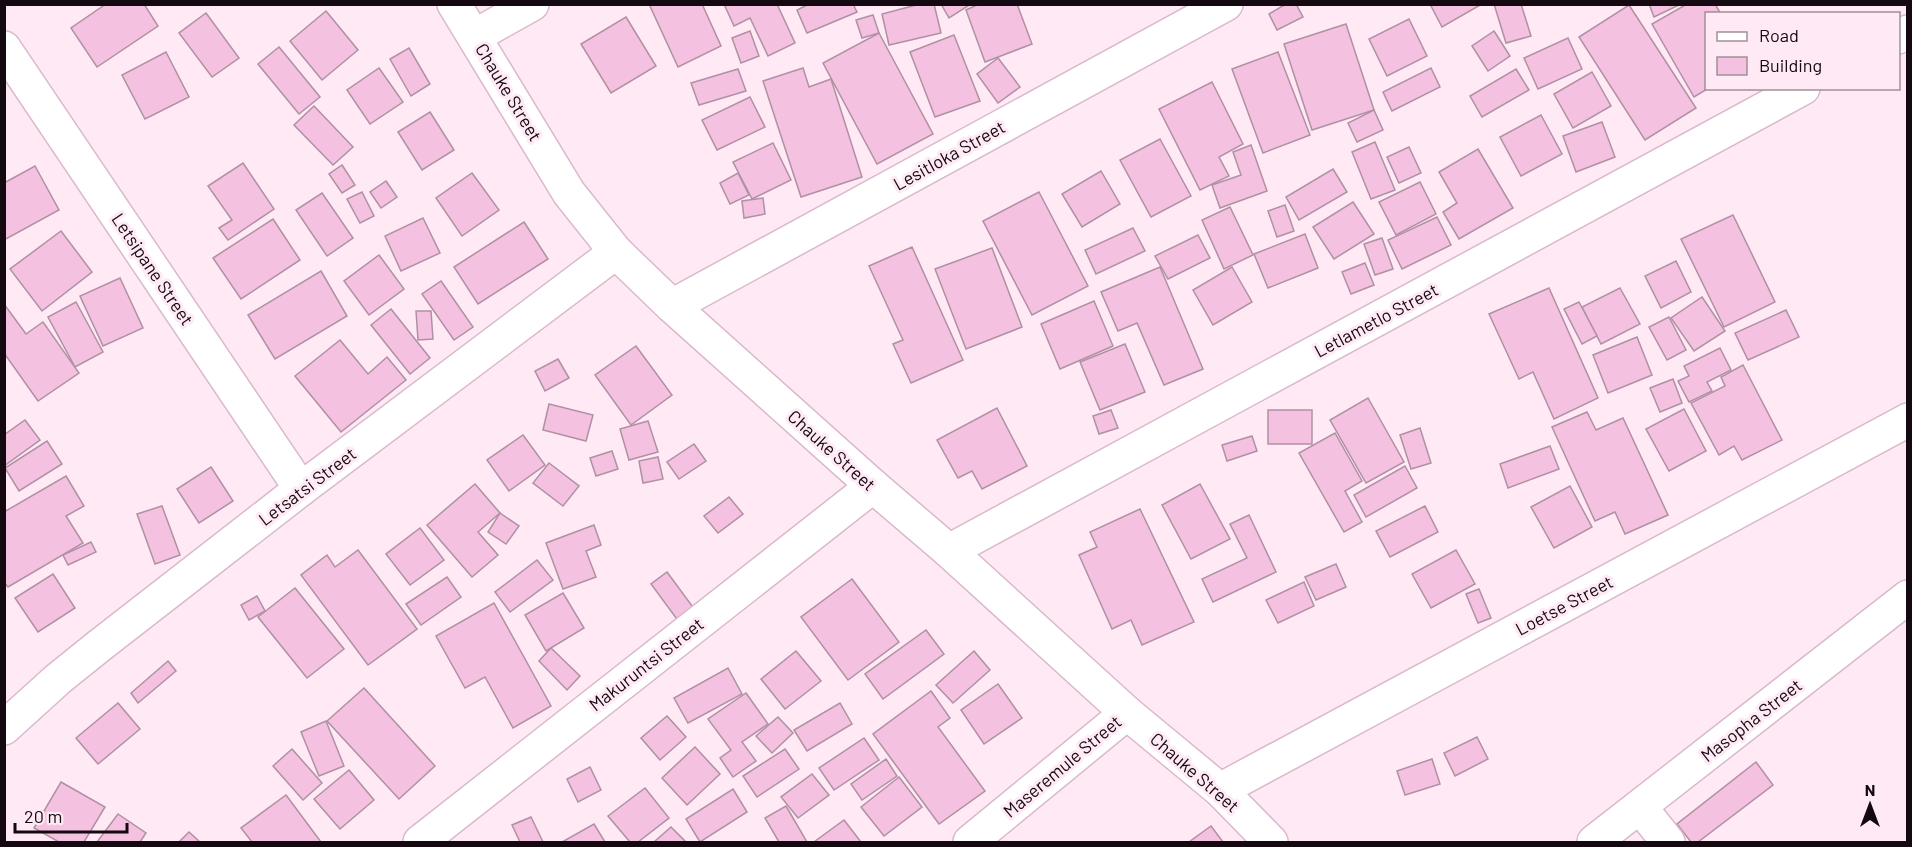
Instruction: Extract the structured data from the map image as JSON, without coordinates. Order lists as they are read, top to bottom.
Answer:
{
  "streets": {
    "street": [
      "Chauke Street",
      "Lesitloka Street",
      "Letsipane Street",
      "Letlametlo Street",
      "Letsatsi Street",
      "Loetse Street",
      "Makuruntsi Street",
      "Masopha Street",
      "Maseremule Street"
    ]
  },
  "crossings": [
    ["Chauke Street", "Lesitloka Street"],
    ["Chauke Street", "Letlametlo Street"],
    ["Chauke Street", "Letsatsi Street"],
    ["Chauke Street", "Loetse Street"],
    ["Chauke Street", "Makuruntsi Street"],
    ["Chauke Street", "Maseremule Street"],
    ["Letsipane Street", "Letsatsi Street"]
  ],
  "legend": ["Road", "Building"],
  "scale_bar": "20 m",
  "north": "top"
}
